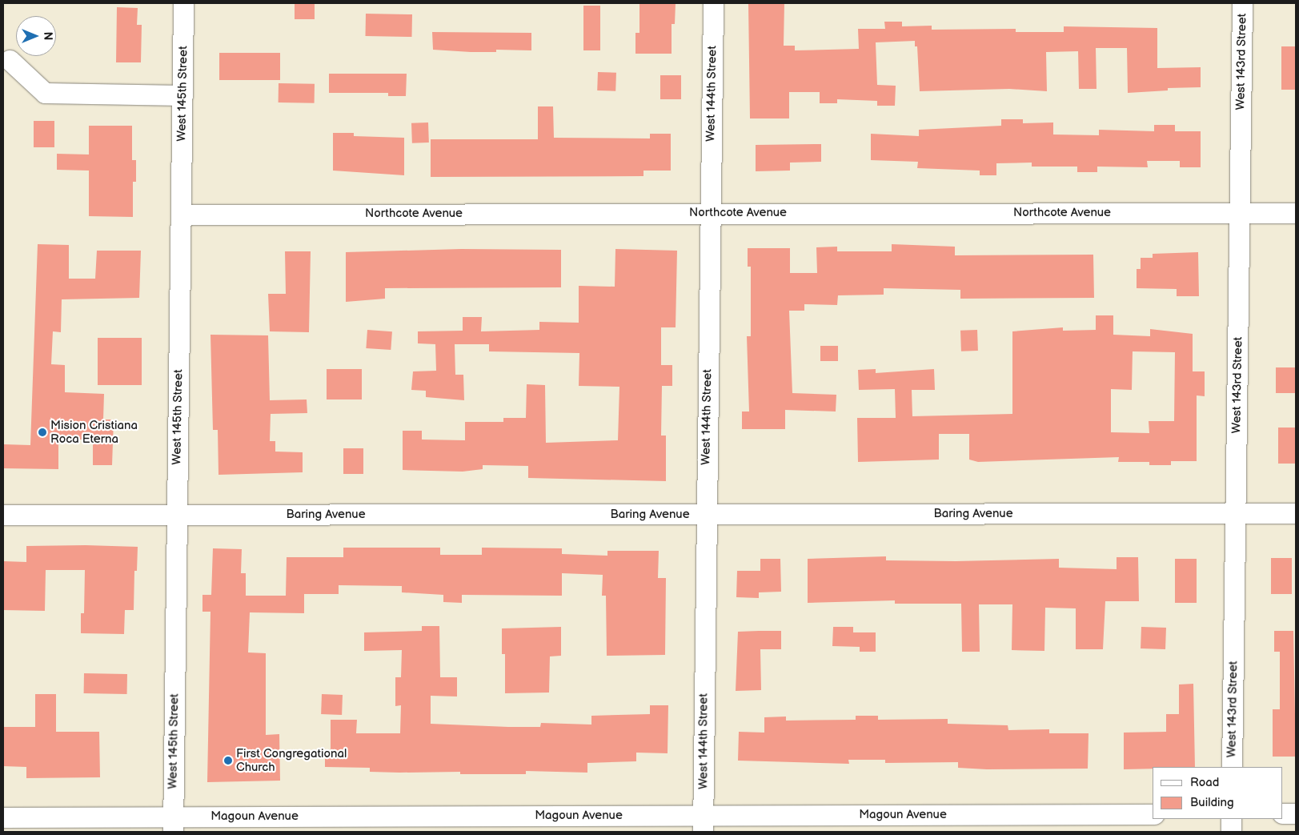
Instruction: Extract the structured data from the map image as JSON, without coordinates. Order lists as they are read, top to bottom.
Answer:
{
  "streets": {
    "street": [
      "West 143rd Street",
      "West 145th Street",
      "West 144th Street",
      "Northcote Avenue",
      "Baring Avenue",
      "Magoun Avenue"
    ]
  },
  "crossings": [
    ["West 143rd Street", "Northcote Avenue"],
    ["West 143rd Street", "Baring Avenue"],
    ["West 145th Street", "Northcote Avenue"],
    ["West 145th Street", "Baring Avenue"],
    ["West 145th Street", "Magoun Avenue"],
    ["West 144th Street", "Northcote Avenue"],
    ["West 144th Street", "Baring Avenue"],
    ["West 144th Street", "Magoun Avenue"]
  ],
  "places": ["Mision Cristiana Roca Eterna", "First Congregational Church"],
  "legend": ["Road", "Building"],
  "north": "right"
}
